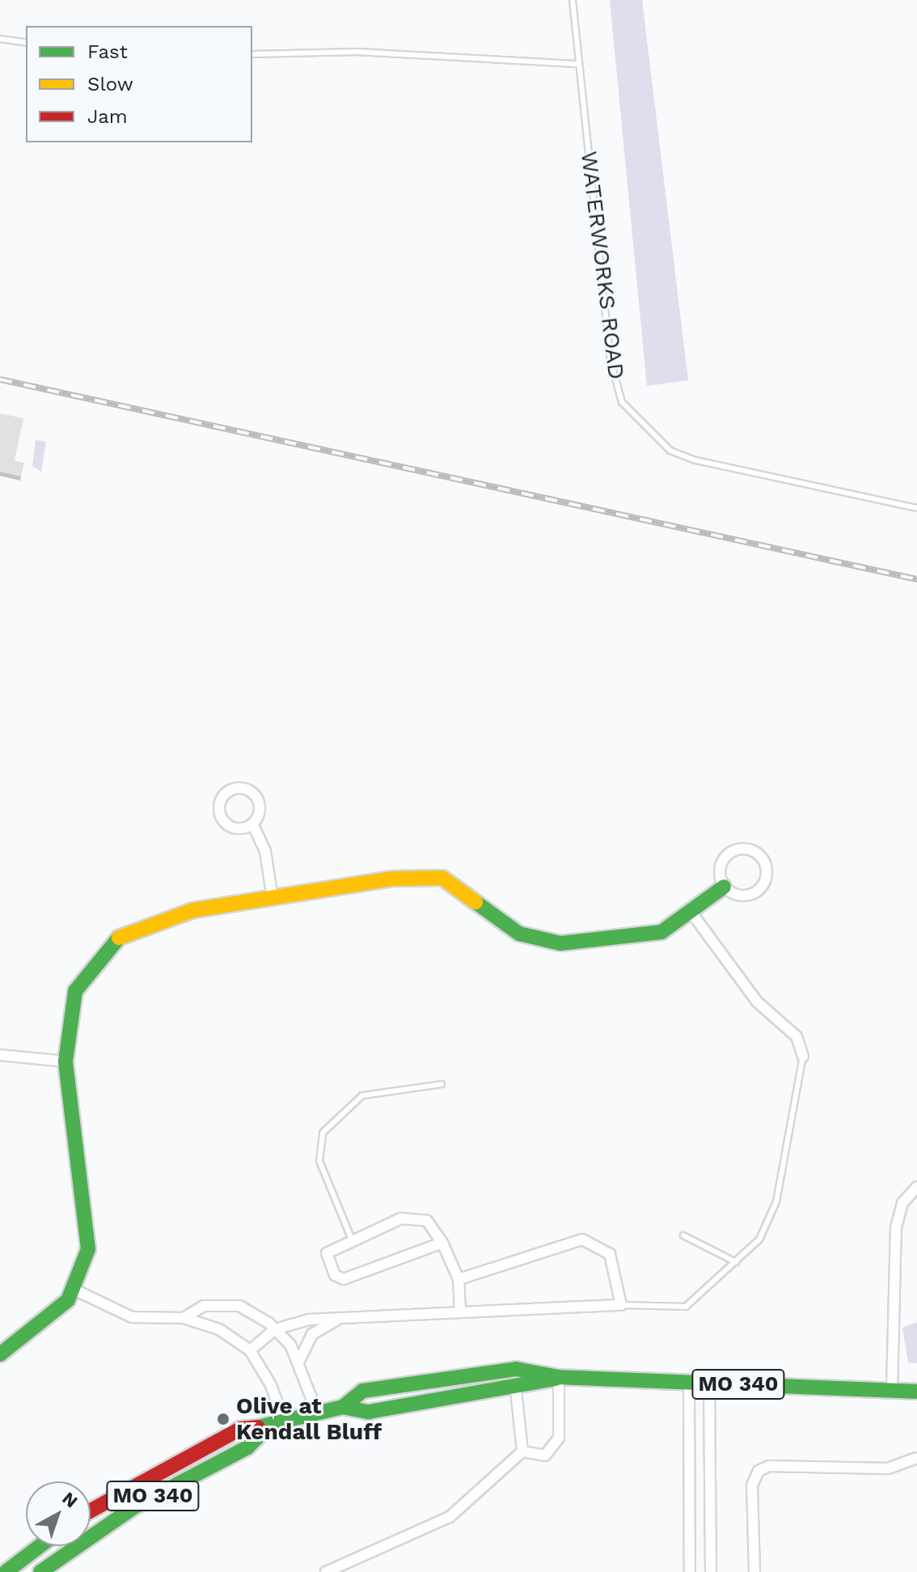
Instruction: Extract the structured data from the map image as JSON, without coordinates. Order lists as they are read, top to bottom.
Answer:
{
  "streets": {
    "main road": ["MO 340"],
    "lane": ["WATERWORKS ROAD"]
  },
  "places": ["Olive at Kendall Bluff"],
  "legend": ["Fast", "Slow", "Jam"],
  "north": "top right"
}
